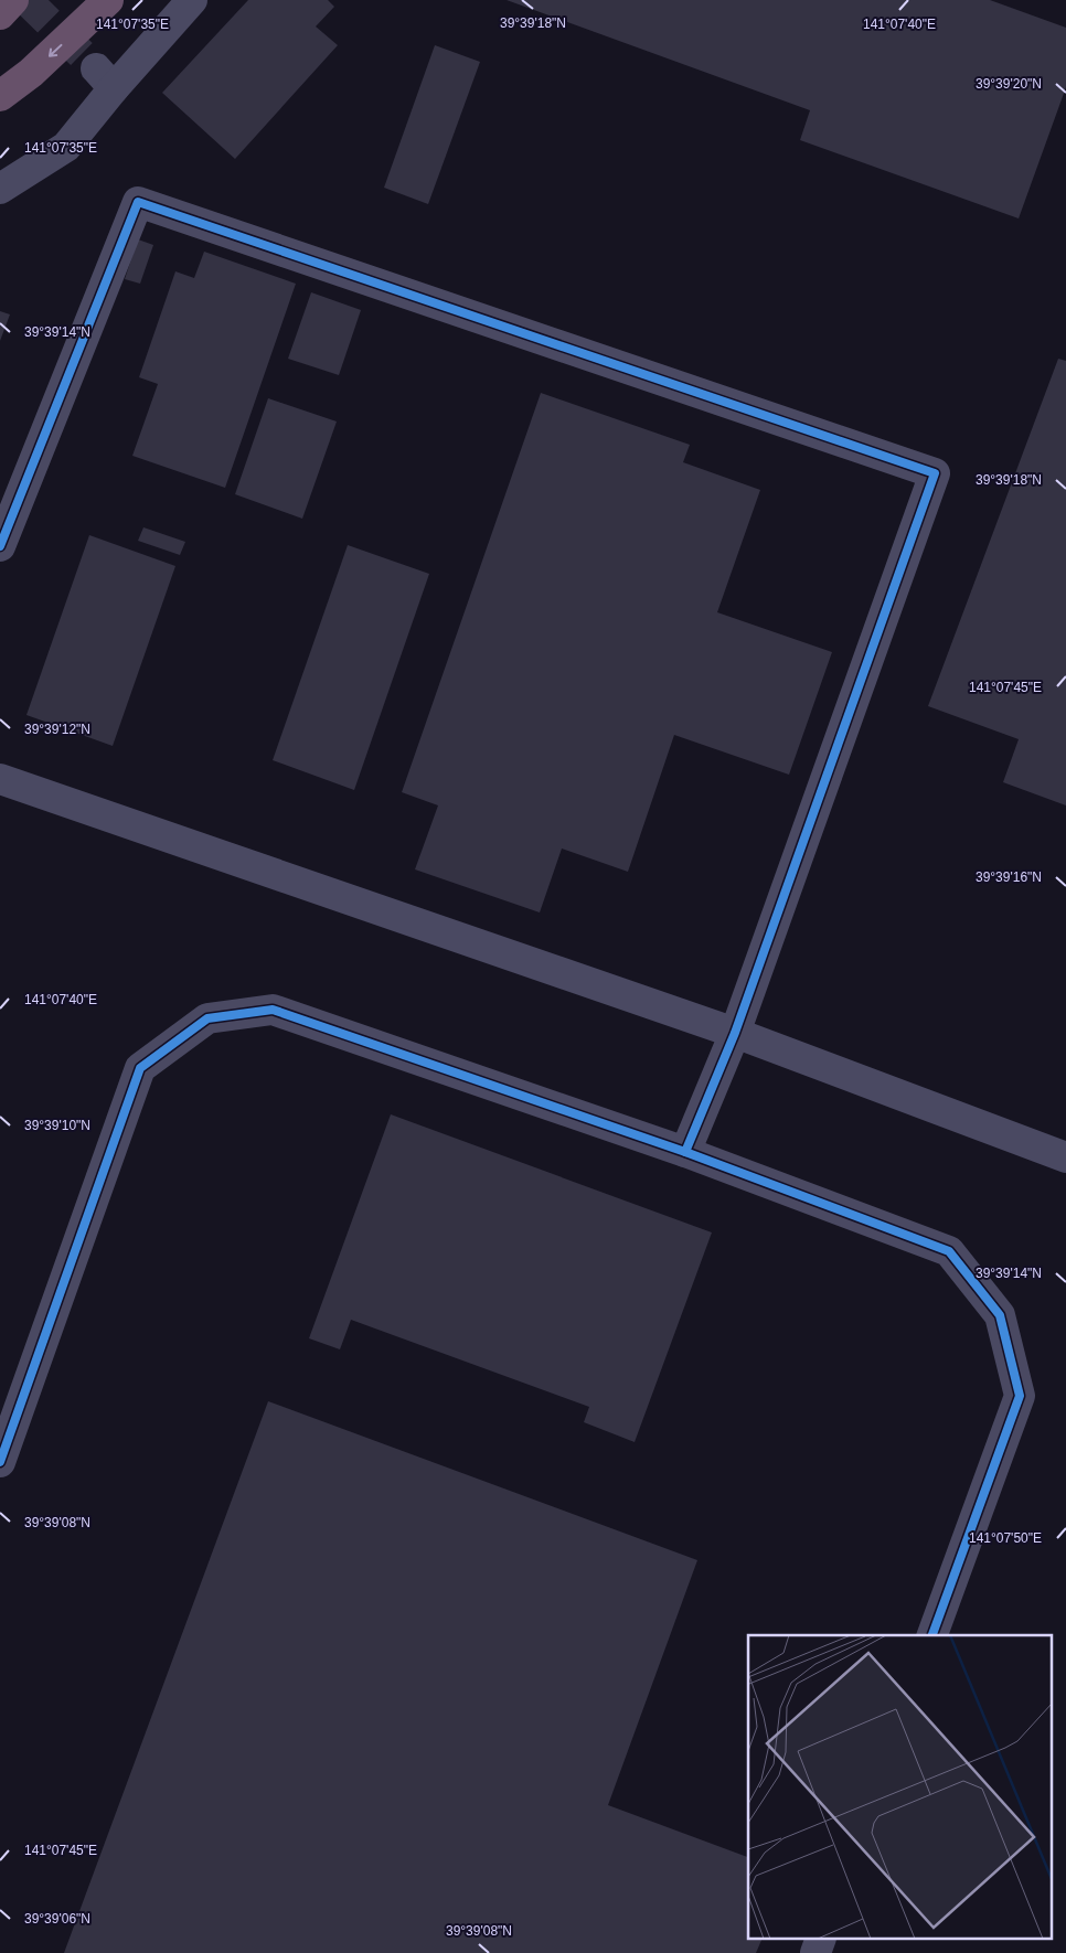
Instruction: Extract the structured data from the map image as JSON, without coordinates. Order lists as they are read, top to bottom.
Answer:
{
  "coordinates": [
    "39°39'18\"N",
    "141°07'35\"E",
    "141°07'40\"E",
    "39°39'20\"N",
    "39°39'14\"N",
    "141°07'45\"E",
    "39°39'12\"N",
    "39°39'16\"N",
    "39°39'10\"N",
    "39°39'08\"N",
    "141°07'50\"E",
    "39°39'06\"N"
  ]
}
